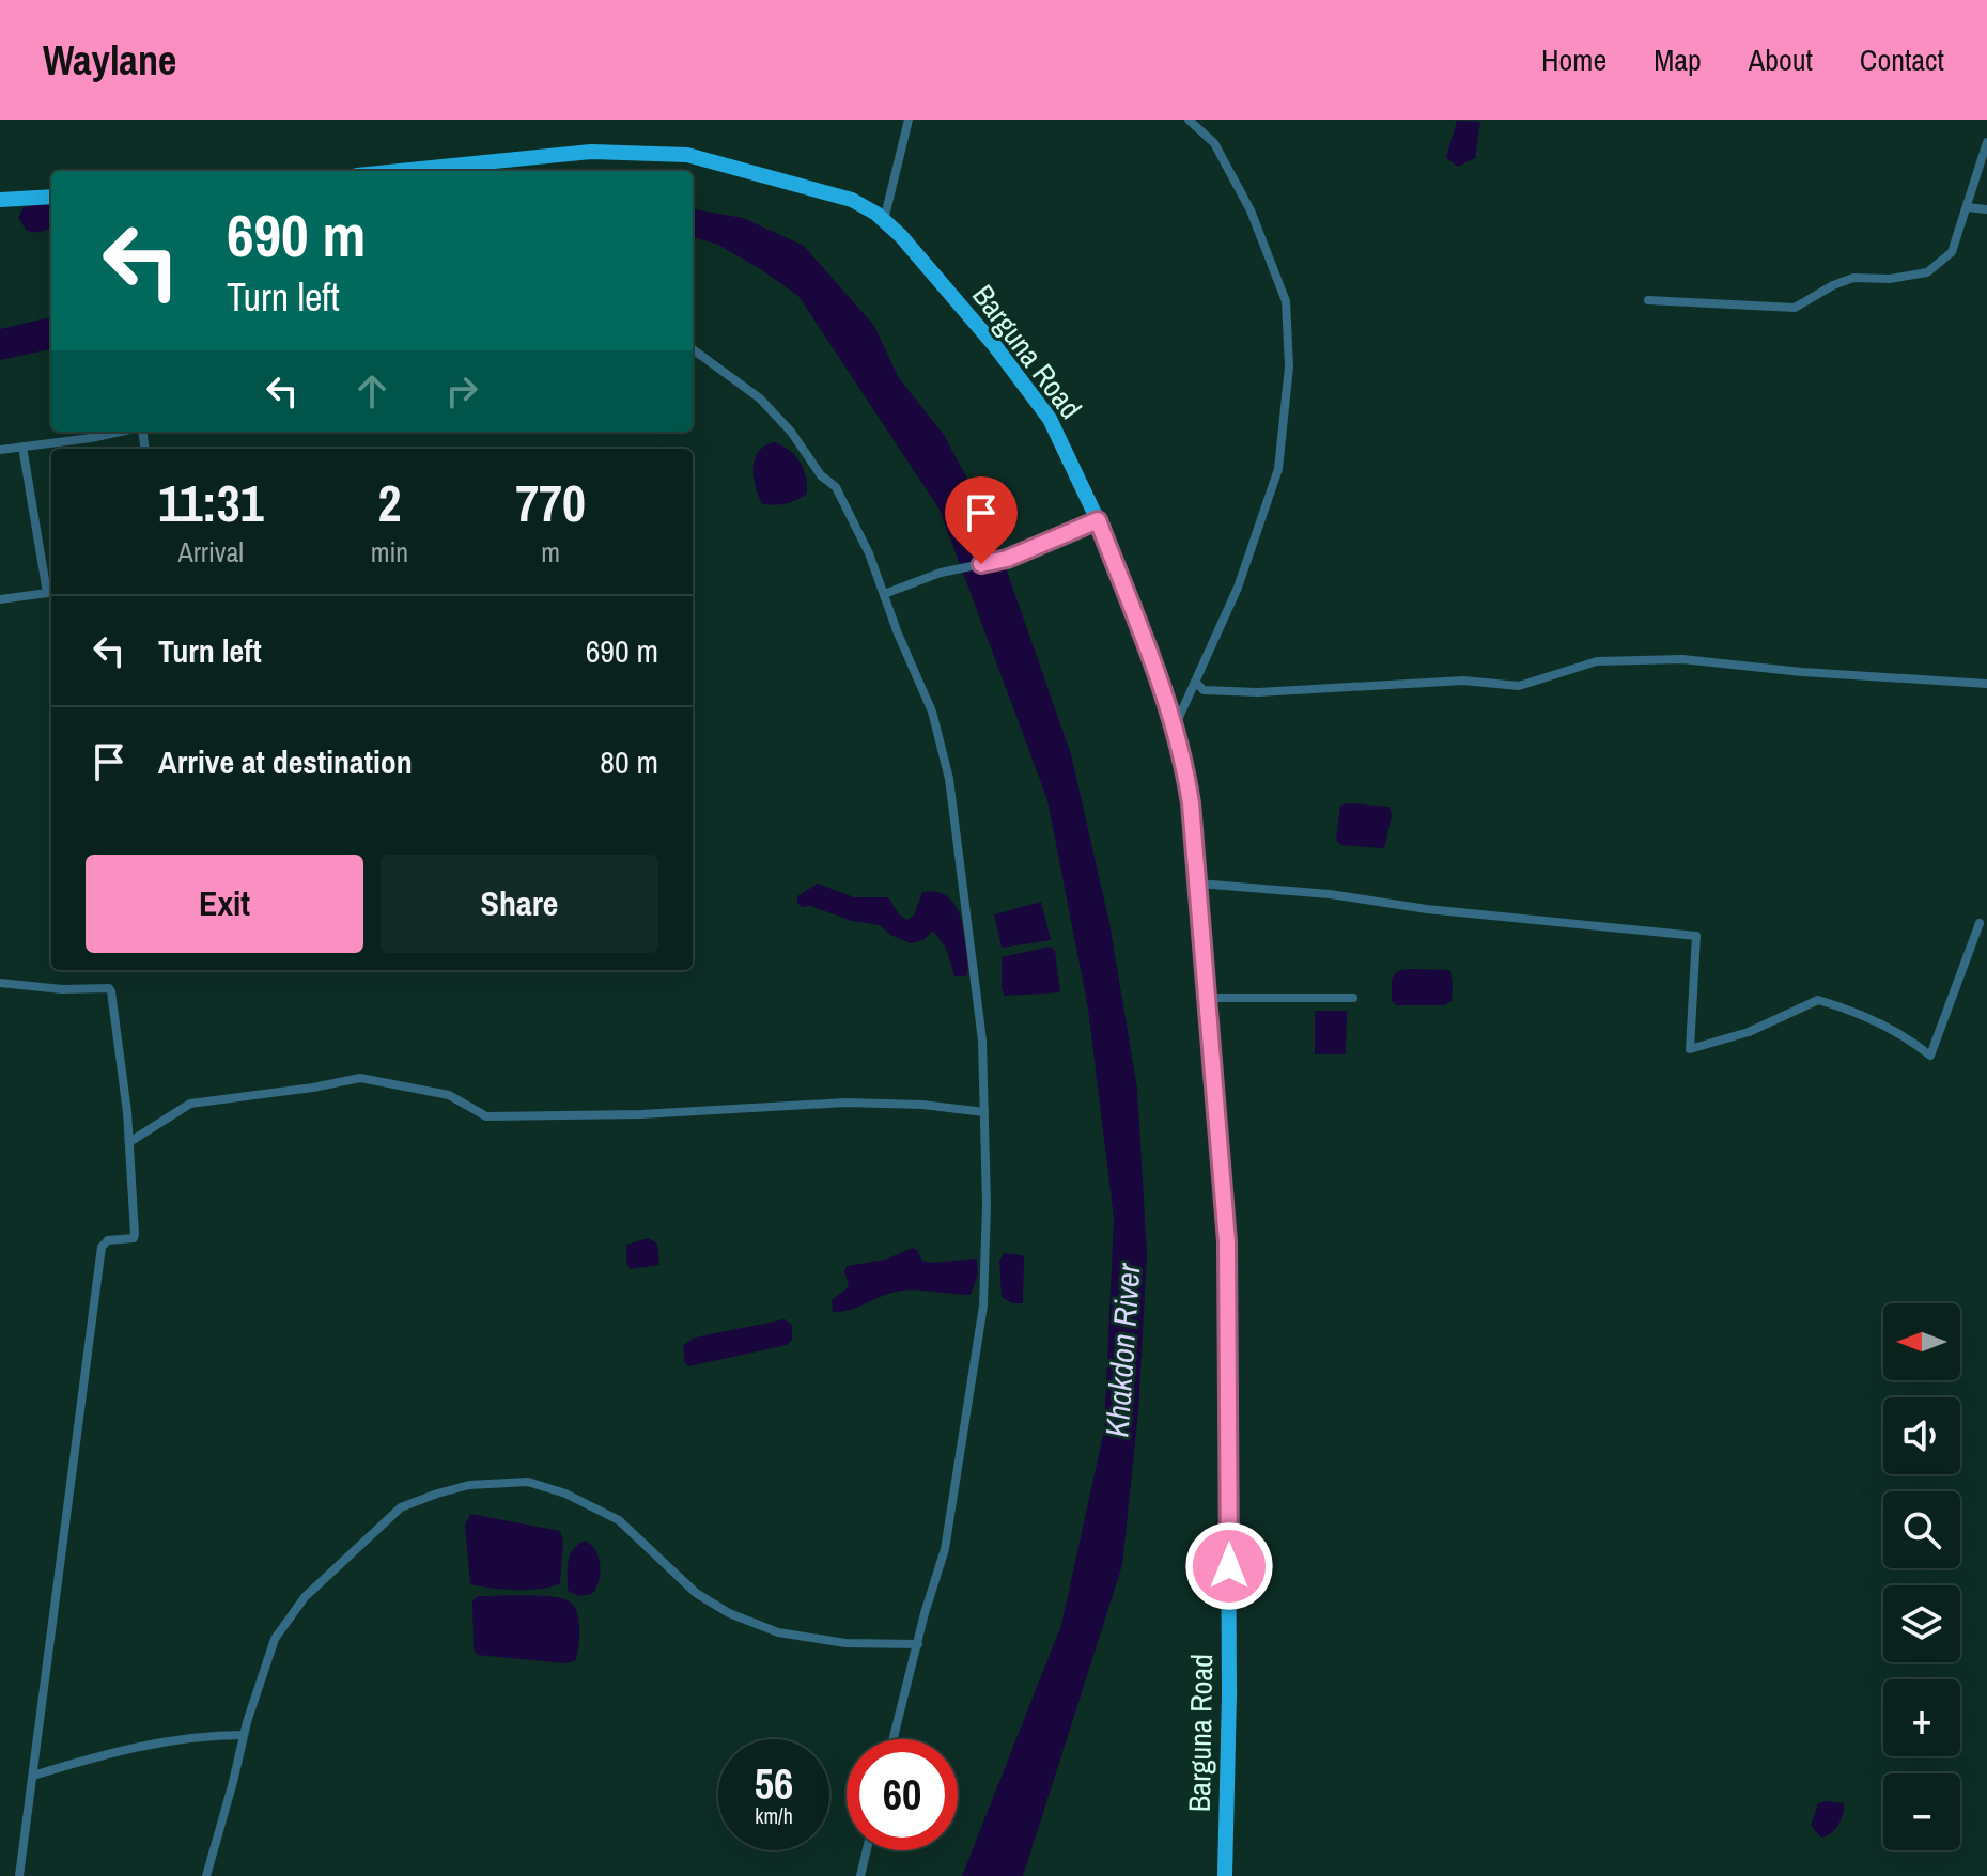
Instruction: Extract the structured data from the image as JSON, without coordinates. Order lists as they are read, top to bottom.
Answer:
{
  "streets": {
    "main road": ["Barguna Road"]
  },
  "water": ["Khakdon River"],
  "north": "left",
  "page": {
    "header": "Waylane",
    "nav": [
      "Home",
      "Map",
      "About",
      "Contact"
    ],
    "turn": ["690 m", "Turn left"],
    "eta": [
      "11:31",
      "Arrival",
      "2",
      "min",
      "770",
      "m"
    ],
    "list": [
      {
        "name": "Turn left",
        "value": "690 m"
      },
      {
        "name": "Arrive at destination",
        "value": "80 m"
      }
    ],
    "buttons": ["Exit", "Share"],
    "map_buttons": ["+", "−"],
    "speed": "56 km/h",
    "limit": "60"
  }
}
